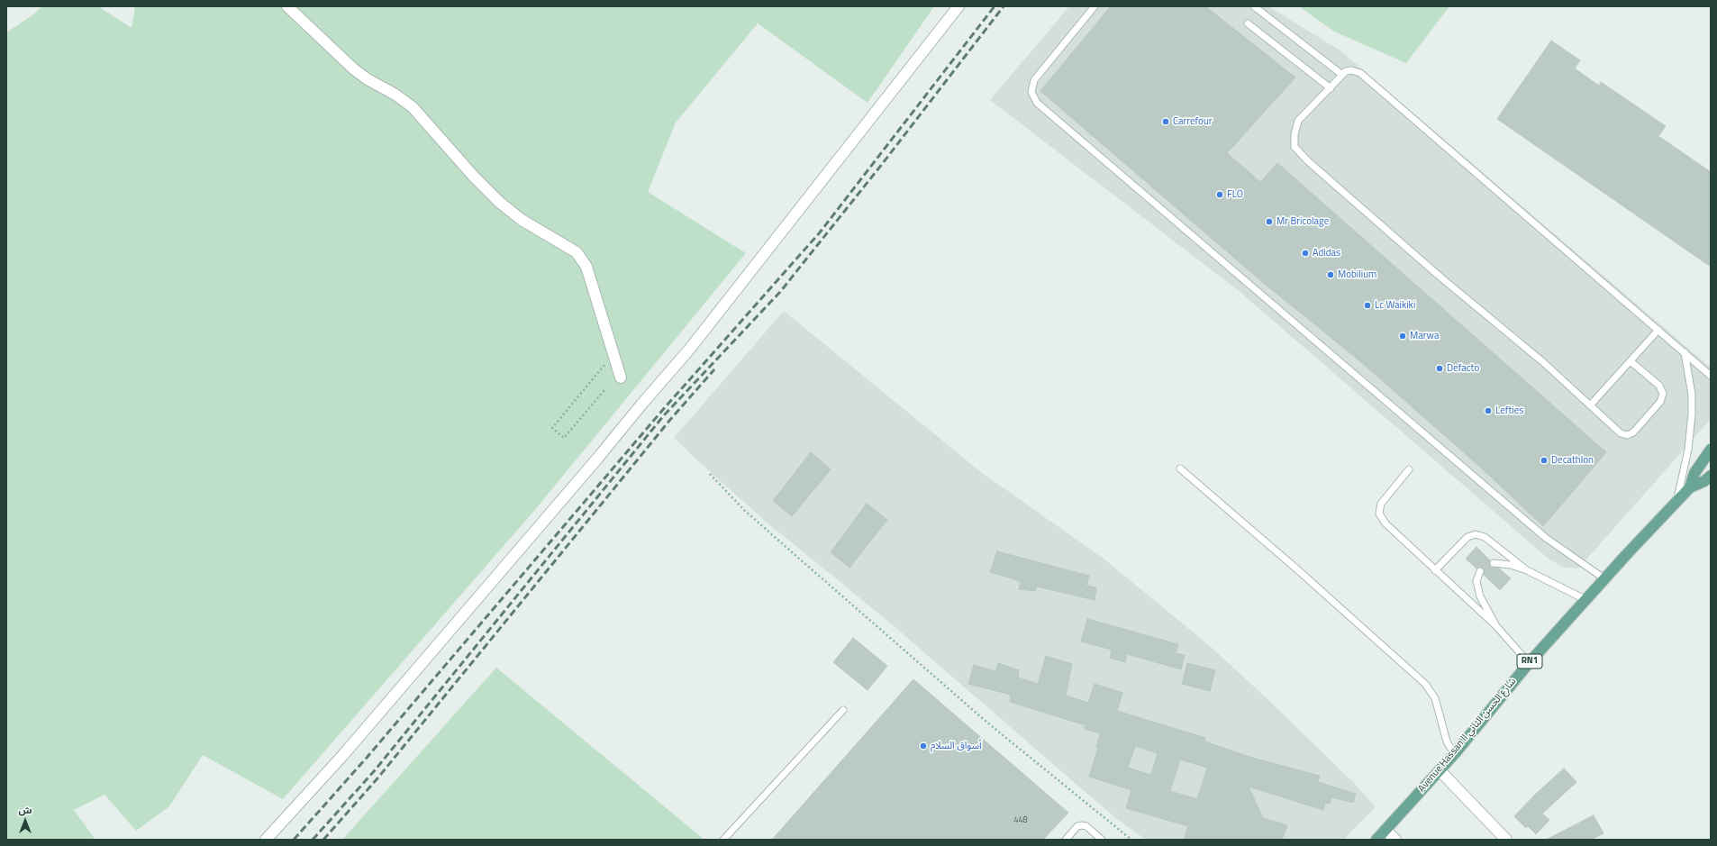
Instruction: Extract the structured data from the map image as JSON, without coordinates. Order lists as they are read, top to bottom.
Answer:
{
  "streets": {
    "main road": ["RN1", "Avenue Hassan II شارع الحسن الثاني"]
  },
  "places": [
    "Carrefour",
    "FLO",
    "Mr Bricolage",
    "Adidas",
    "Mobilium",
    "Lc Waikiki",
    "Marwa",
    "Defacto",
    "Lefties",
    "Decathlon",
    "أسواق السلام"
  ],
  "house_numbers": ["448"],
  "north": "top"
}
